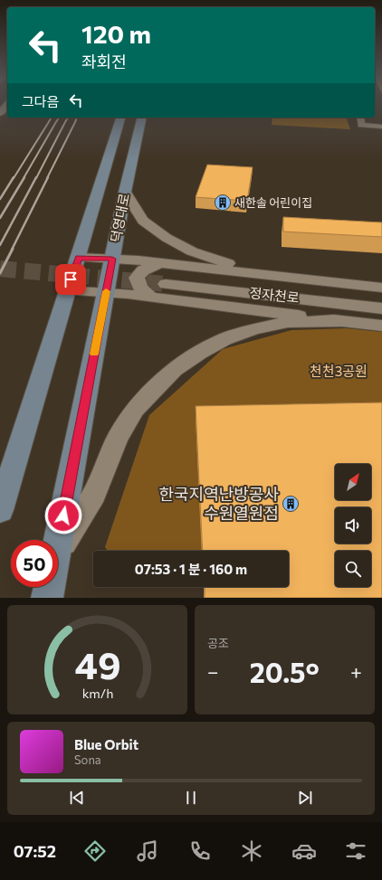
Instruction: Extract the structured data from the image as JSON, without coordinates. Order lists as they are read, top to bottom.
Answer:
{
  "streets": {
    "main road": ["덕영대로"],
    "street": ["정자천로"]
  },
  "parks": ["천천3공원"],
  "places": {
    "building": ["새한솔 어린이집", "한국지역난방공사 수원열원점"]
  },
  "north": "top right",
  "page": {
    "turn": ["120 m", "좌회전"],
    "then": "그다음",
    "limit": "50",
    "trip": "07:53 · 1 분 · 160 m",
    "tile": "공조",
    "heat": ["−", "20.5°", "+"],
    "song": ["Blue Orbit", "Sona"],
    "tabs": "07:52",
    "gauge": ["49", "km/h"]
  }
}
